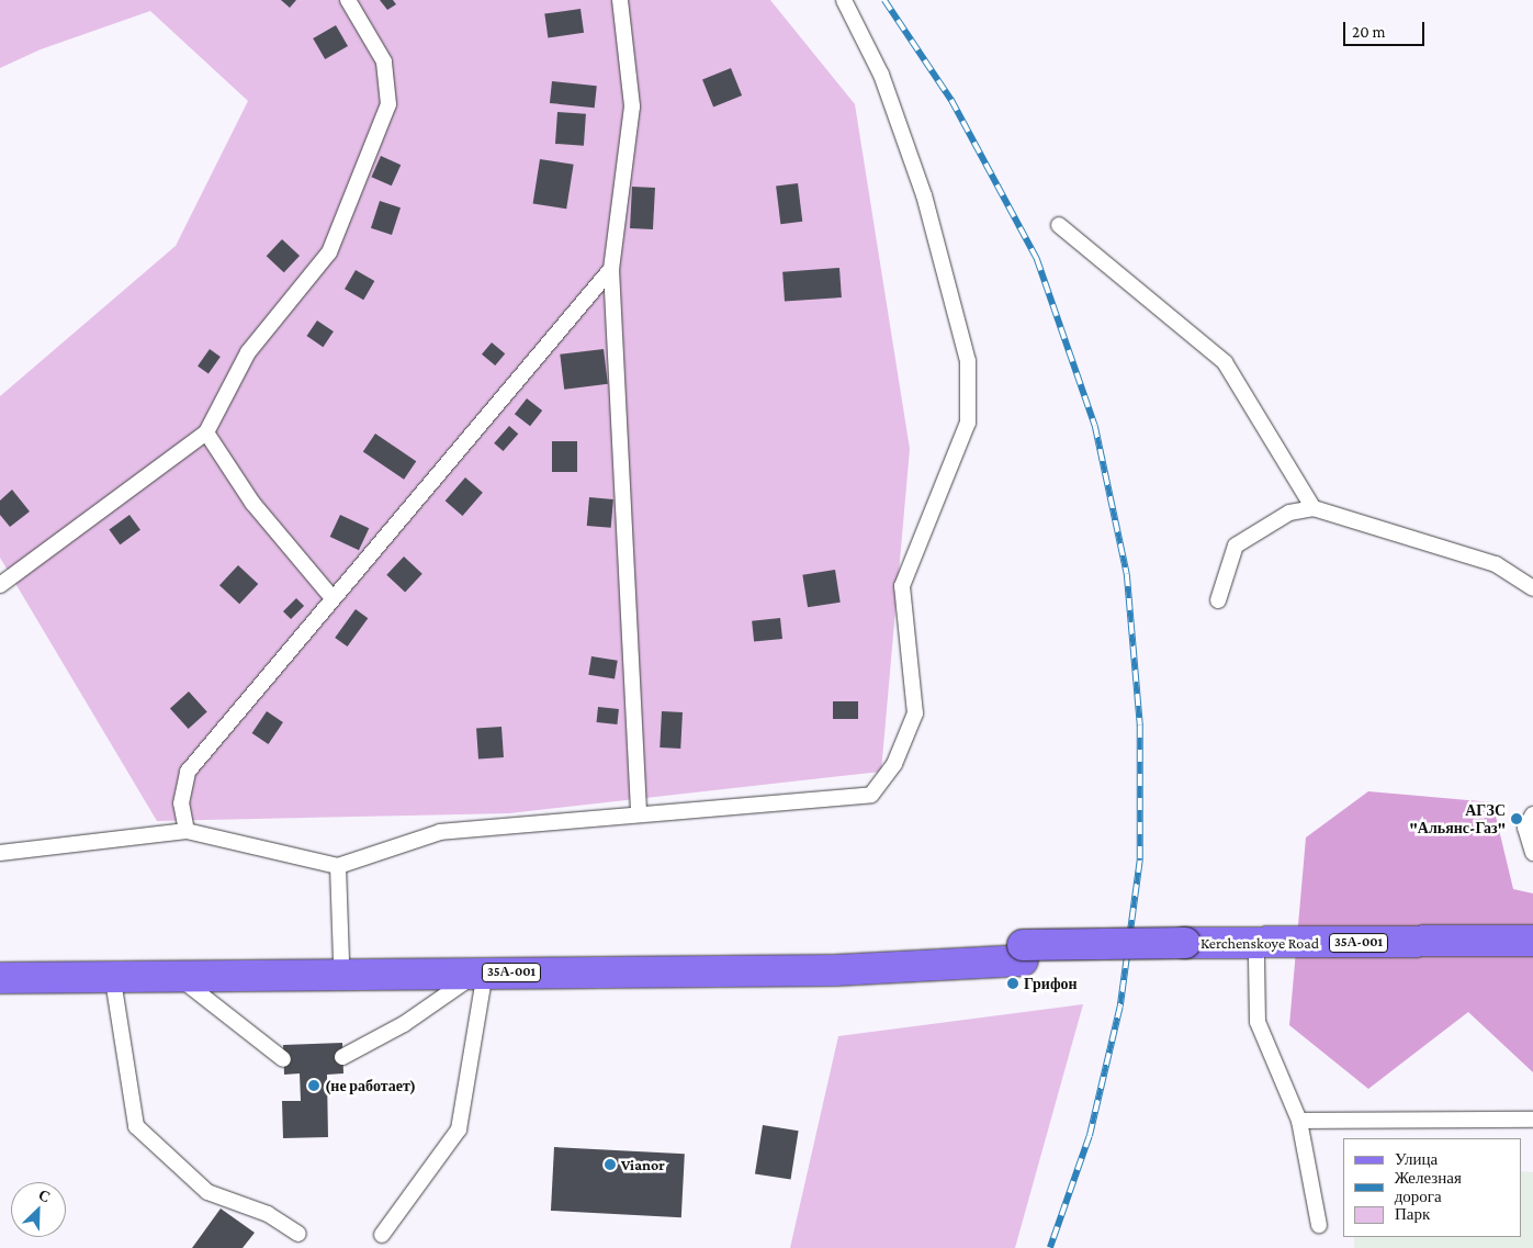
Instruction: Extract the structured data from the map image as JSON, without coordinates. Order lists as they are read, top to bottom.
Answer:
{
  "streets": {
    "main road": ["Kerchenskoye Road", "35А-001"]
  },
  "crossings": [
    ["Kerchenskoye Road", "35А-001"]
  ],
  "places": [
    "АГЗС \"Альянс-Газ\"",
    "Грифон",
    "(не работает)",
    "Vianor"
  ],
  "legend": ["Улица", "Железная дорога", "Парк"],
  "scale_bar": "20 m",
  "north": "top right"
}
